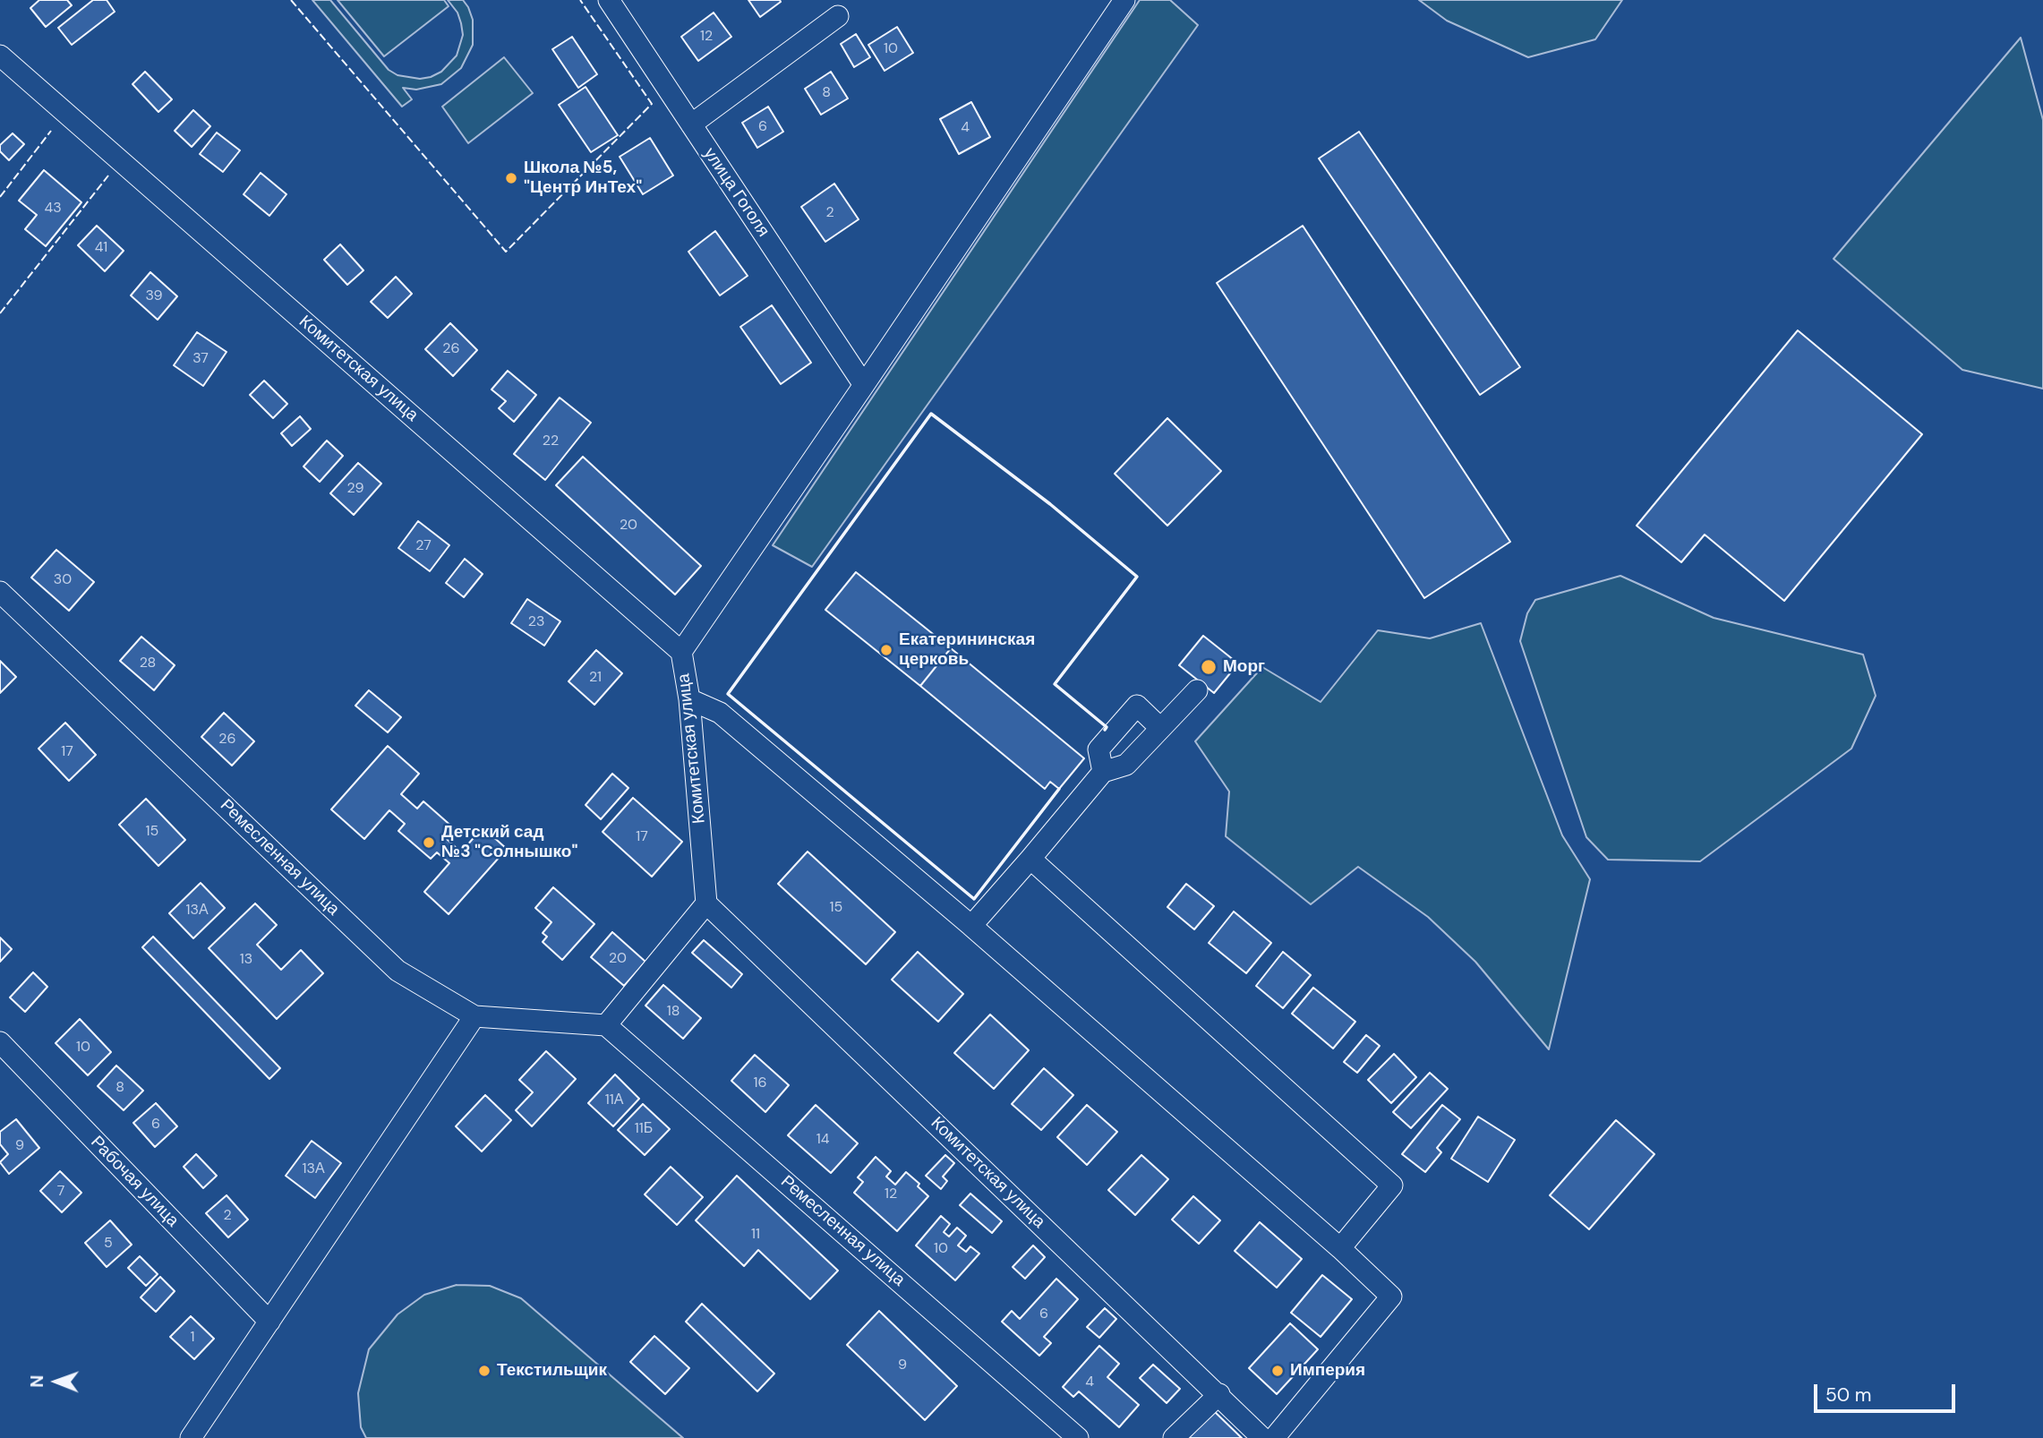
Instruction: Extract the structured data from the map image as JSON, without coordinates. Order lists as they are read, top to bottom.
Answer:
{
  "streets": {
    "street": [
      "улица Гоголя",
      "Комитетская улица",
      "Ремесленная улица",
      "Рабочая улица"
    ]
  },
  "places": [
    "Школа №5, \"Центр ИнТех\"",
    "Екатерининская церковь",
    "Морг",
    "Детский сад №3 \"Солнышко\"",
    "Текстильщик",
    "Империя"
  ],
  "house_numbers": [
    "12",
    "10",
    "8",
    "6",
    "4",
    "43",
    "2",
    "41",
    "39",
    "26",
    "37",
    "22",
    "29",
    "20",
    "27",
    "30",
    "23",
    "28",
    "21",
    "26",
    "17",
    "15",
    "17",
    "15",
    "13А",
    "20",
    "13",
    "18",
    "10",
    "16",
    "8",
    "11А",
    "6",
    "11Б",
    "14",
    "9",
    "13А",
    "7",
    "12",
    "2",
    "11",
    "5",
    "10",
    "6",
    "1",
    "9",
    "4"
  ],
  "scale_bar": "50 m",
  "north": "left"
}
